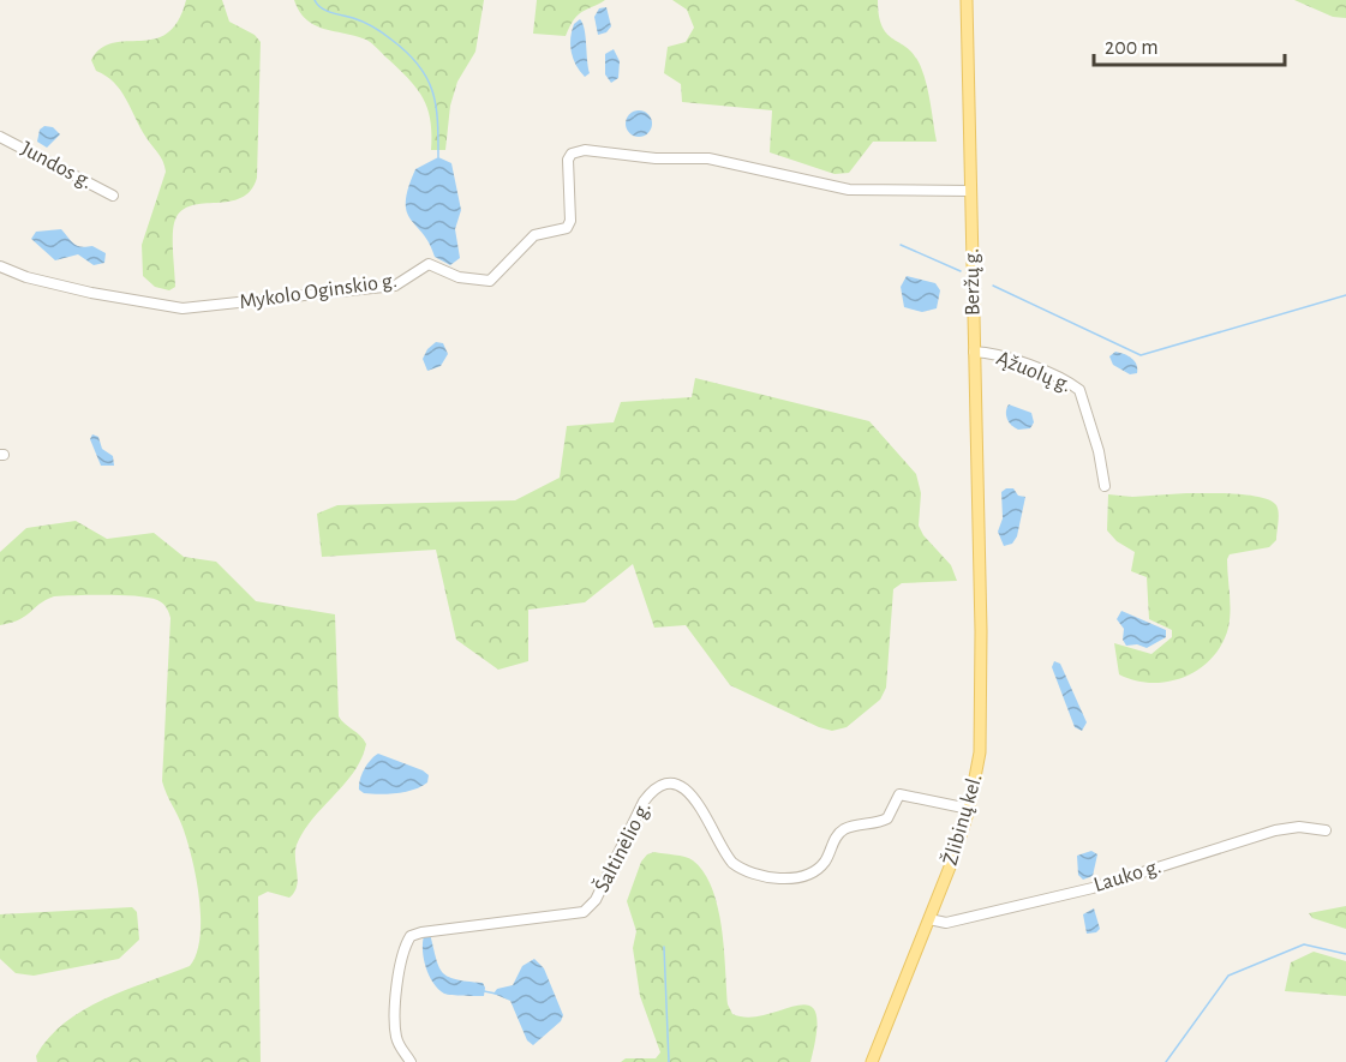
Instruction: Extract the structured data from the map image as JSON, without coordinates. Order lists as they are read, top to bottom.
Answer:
{
  "streets": {
    "main road": ["Beržų g.", "Žlibinų kel."],
    "street": [
      "Jundos g.",
      "Mykolo Oginskio g.",
      "Ąžuolų g.",
      "Šaltinėlio g.",
      "Lauko g."
    ]
  },
  "crossings": [
    ["Beržų g.", "Mykolo Oginskio g."],
    ["Beržų g.", "Ąžuolų g."],
    ["Beržų g.", "Žlibinų kel."],
    ["Žlibinų kel.", "Šaltinėlio g."],
    ["Žlibinų kel.", "Lauko g."]
  ],
  "scale_bar": "200 m"
}
